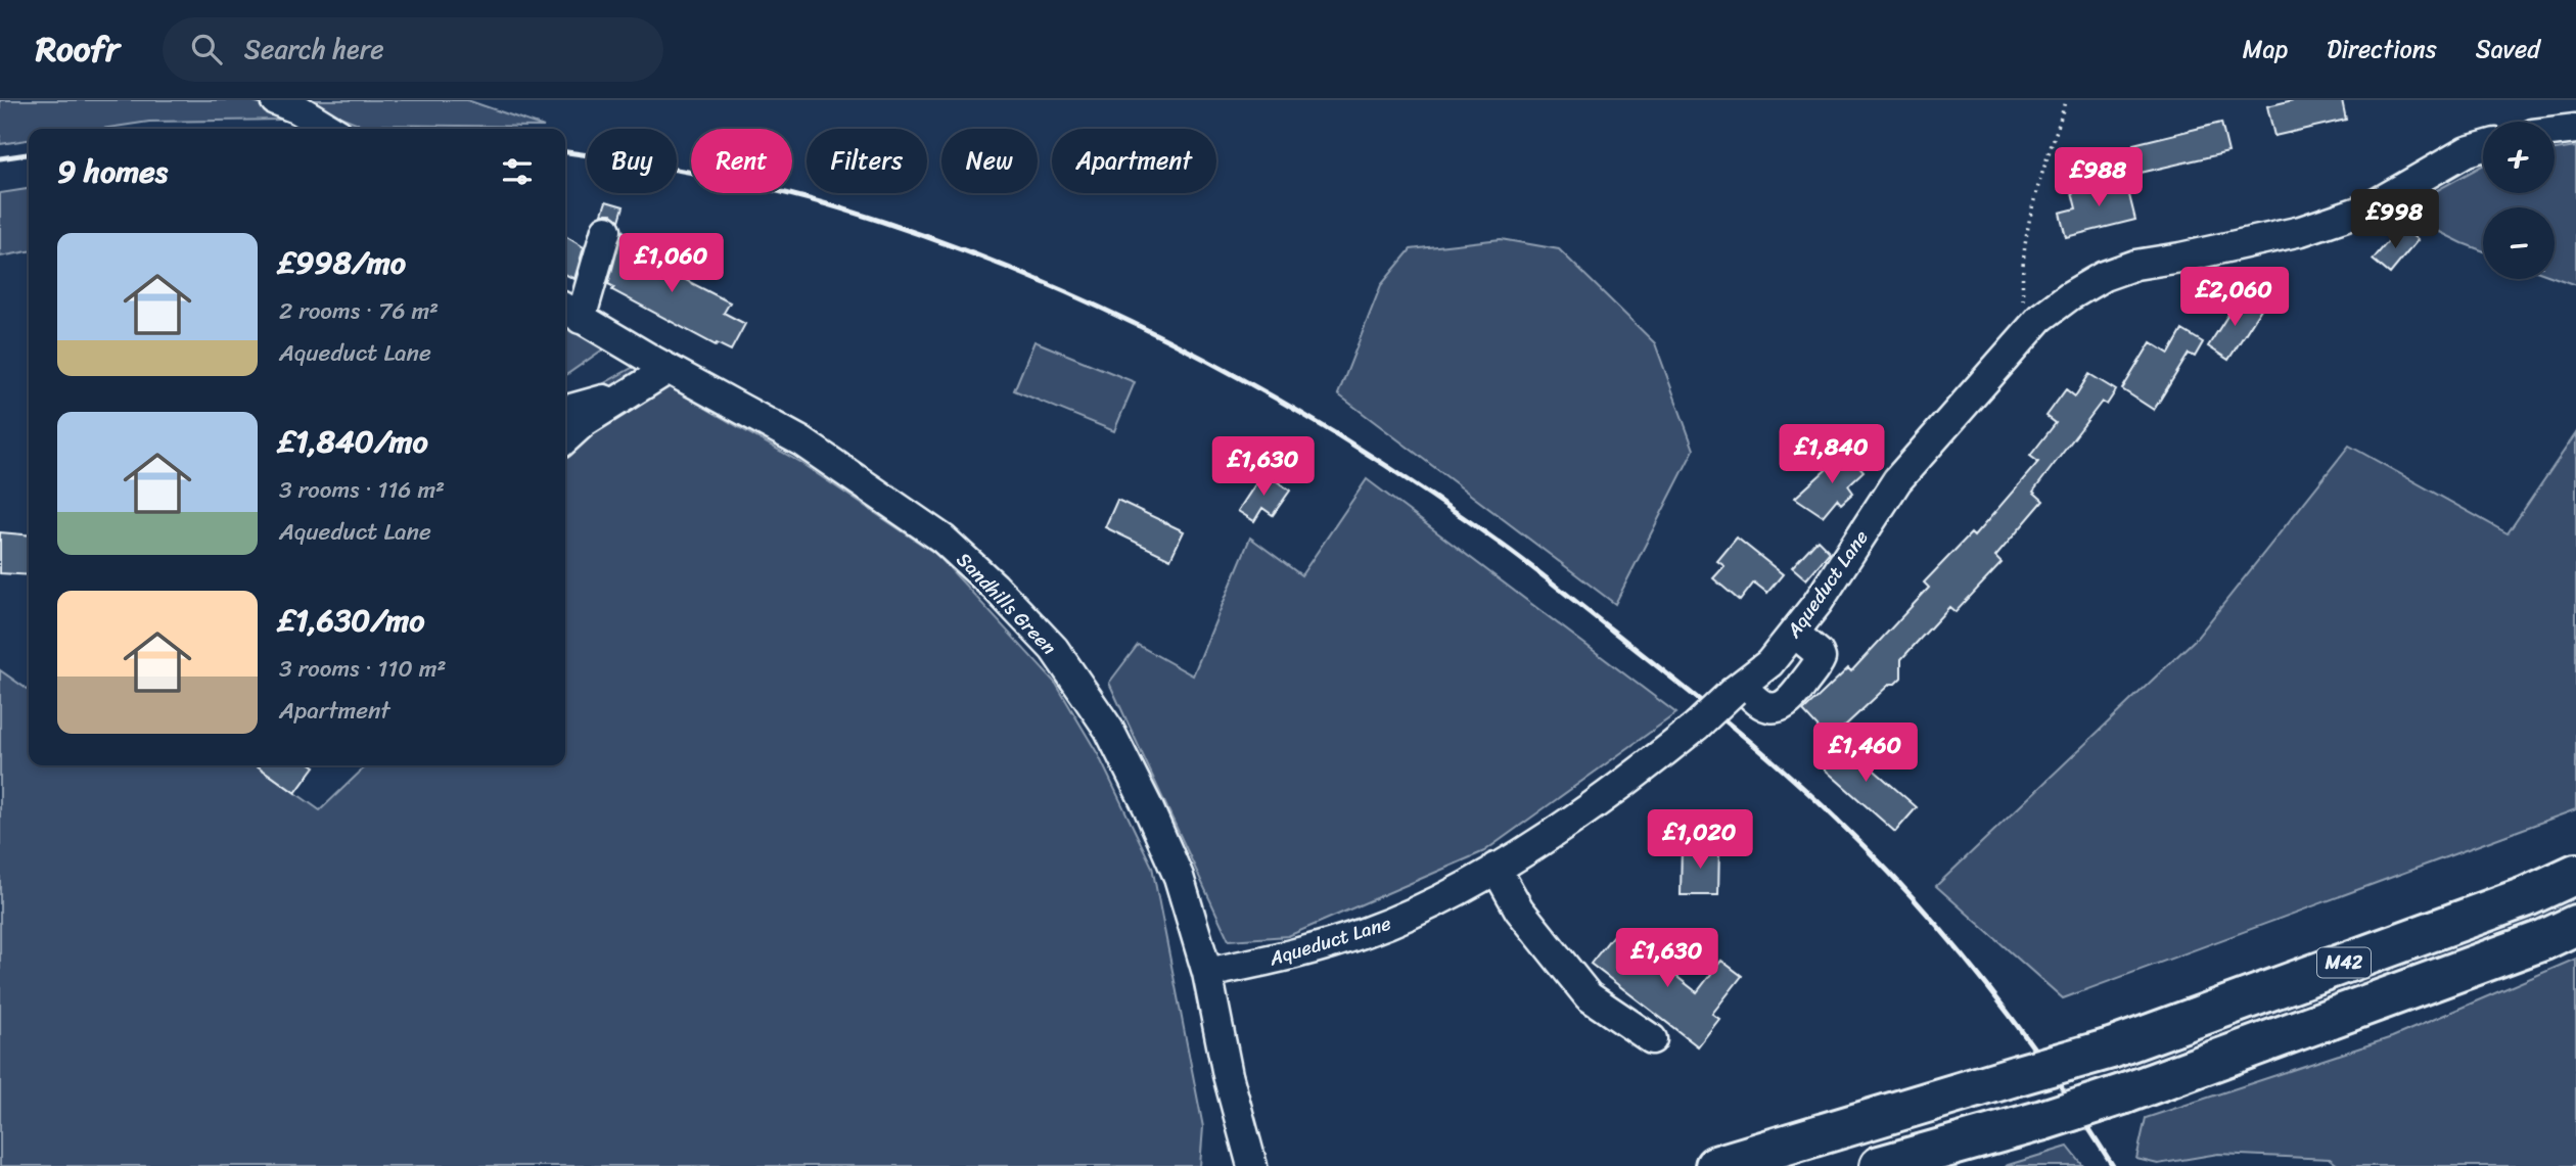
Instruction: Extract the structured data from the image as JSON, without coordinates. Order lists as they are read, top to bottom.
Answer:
{
  "streets": {
    "highway": ["M42"],
    "street": ["Aqueduct Lane", "Sandhills Green"]
  },
  "crossings": [
    ["Aqueduct Lane", "Sandhills Green"]
  ],
  "page": {
    "header": "Roofr",
    "search": "Search here",
    "nav": ["Map", "Directions", "Saved"],
    "map_buttons": ["+", "−"],
    "chip": [
      "Buy",
      "Rent",
      "Filters",
      "New",
      "Apartment"
    ],
    "heading": "9 homes",
    "price": [
      "£988",
      "£998",
      "£1,060",
      "£2,060",
      "£1,840",
      "£1,630",
      "£1,460",
      "£1,020",
      "£1,630"
    ],
    "list": [
      {
        "name": "£998/mo",
        "note": "2 rooms · 76 m² · Aqueduct Lane"
      },
      {
        "name": "£1,840/mo",
        "note": "3 rooms · 116 m² · Aqueduct Lane"
      },
      {
        "name": "£1,630/mo",
        "note": "3 rooms · 110 m² · Apartment"
      }
    ]
  }
}
